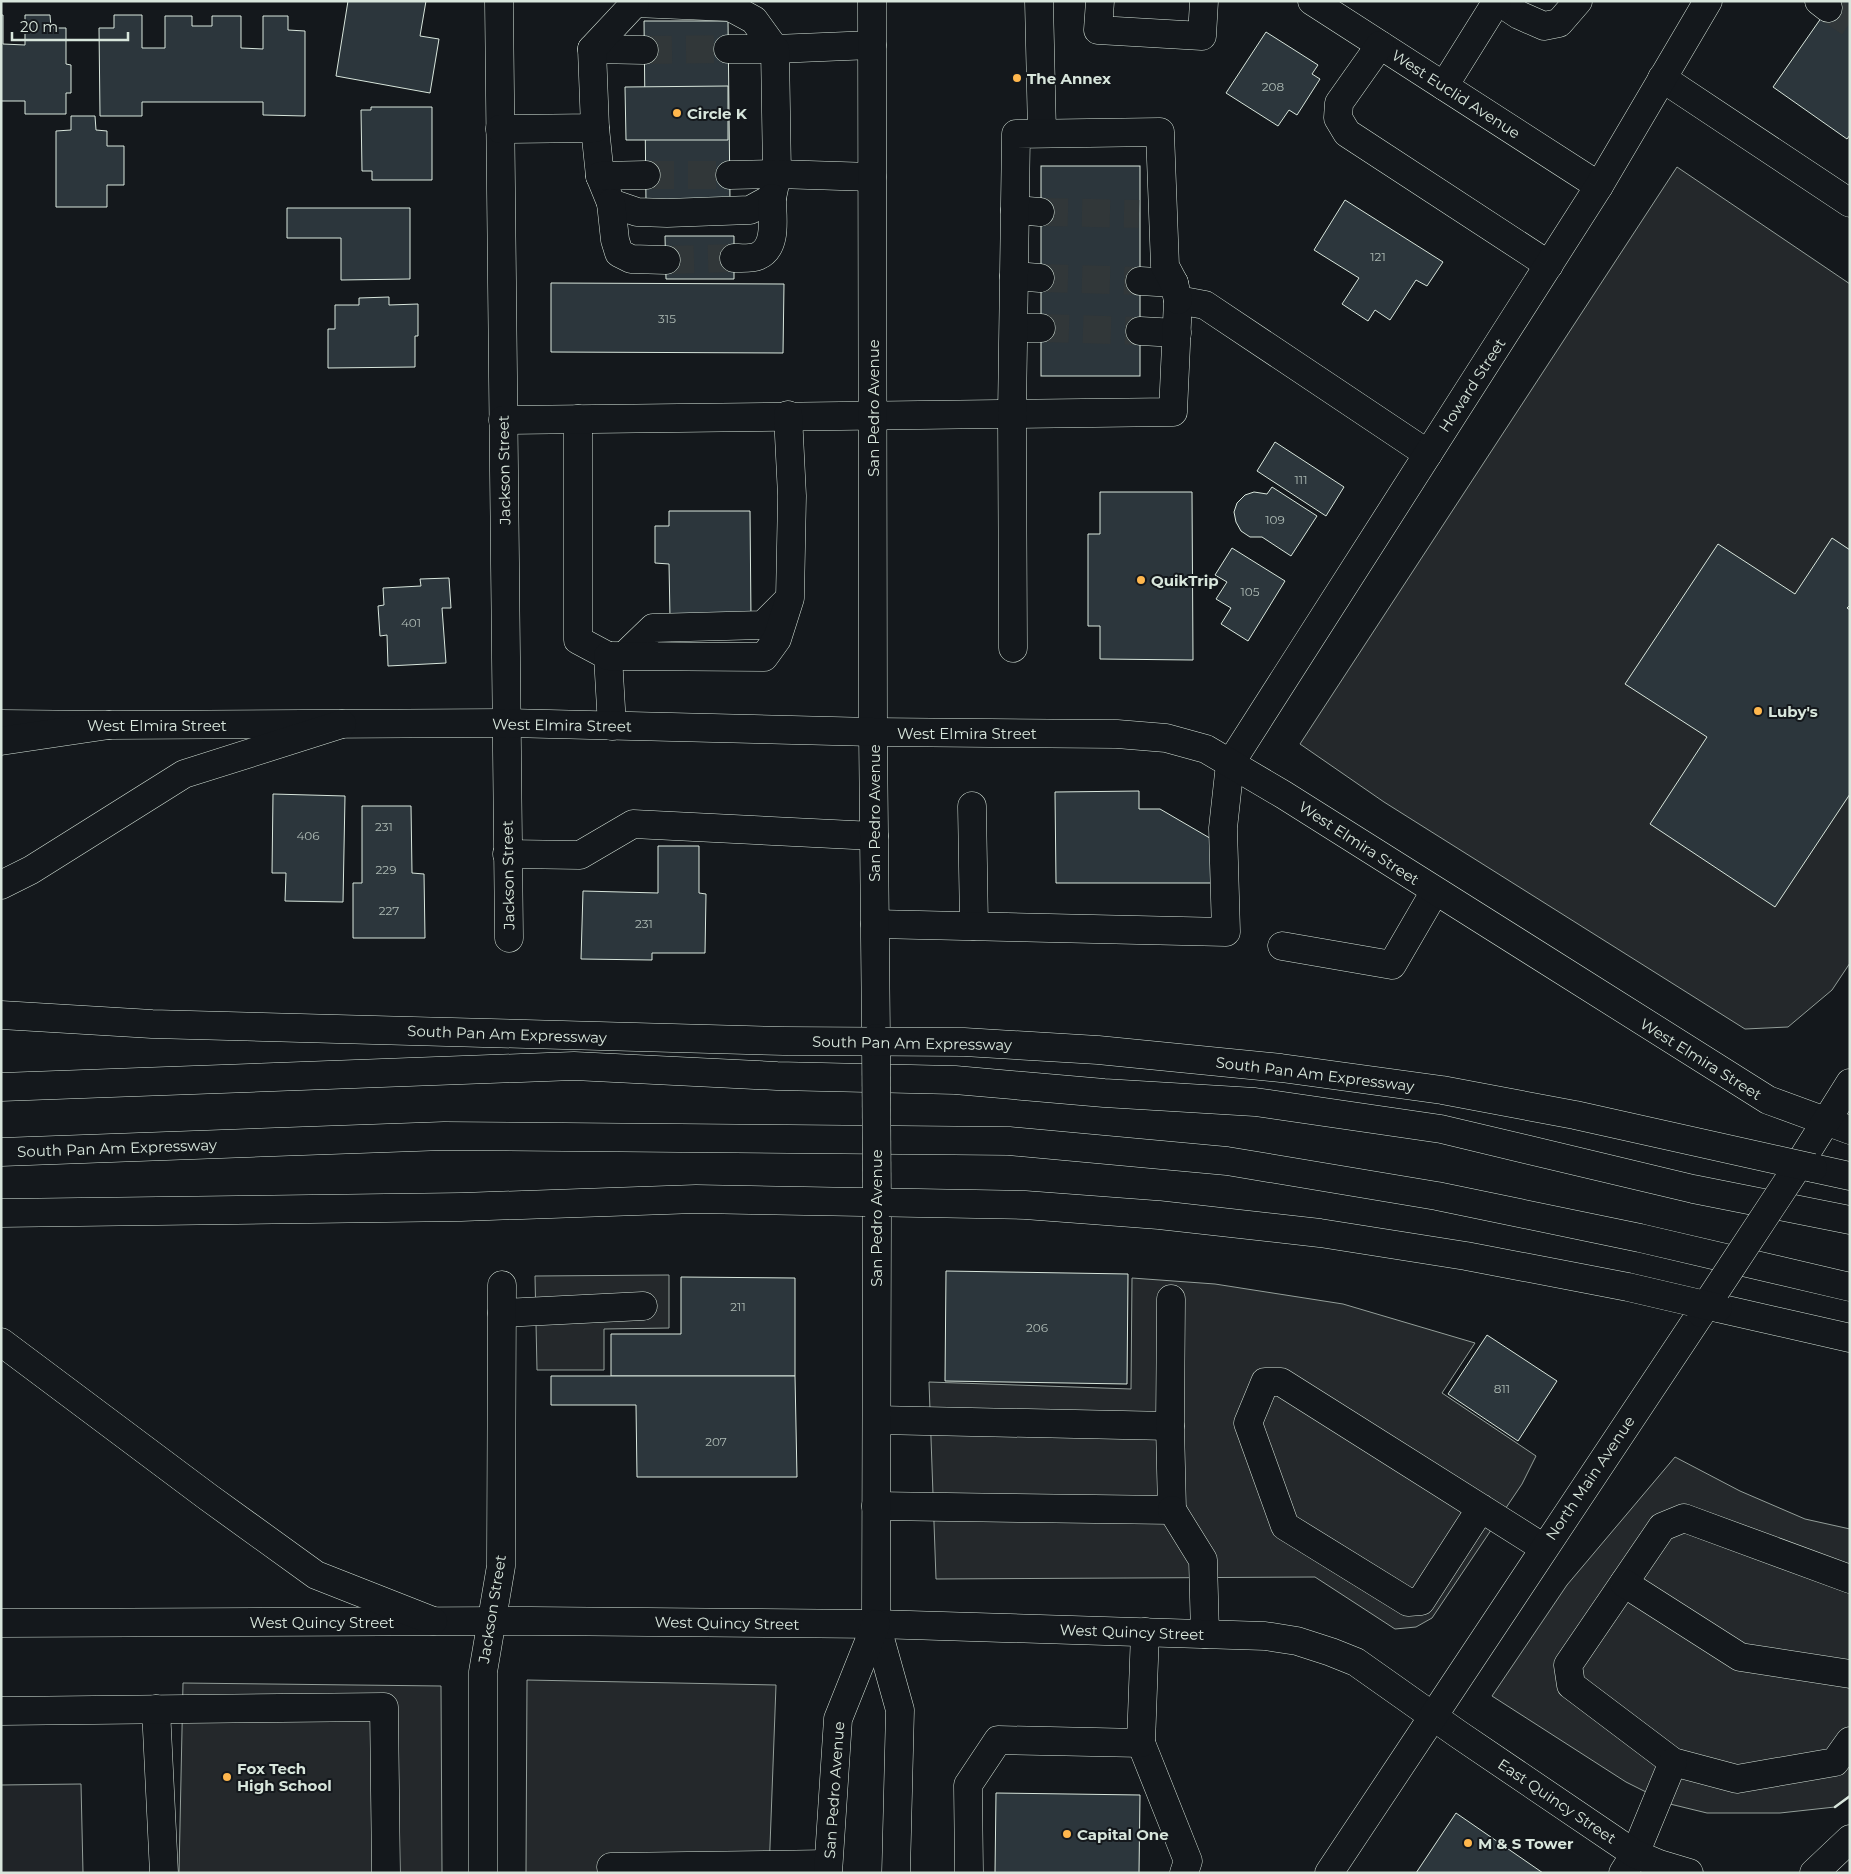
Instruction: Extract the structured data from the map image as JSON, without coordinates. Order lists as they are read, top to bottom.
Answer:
{
  "streets": {
    "main road": [
      "West Euclid Avenue",
      "Howard Street",
      "San Pedro Avenue",
      "Jackson Street",
      "West Elmira Street",
      "South Pan Am Expressway",
      "North Main Avenue",
      "West Quincy Street",
      "East Quincy Street"
    ]
  },
  "crossings": [
    ["West Euclid Avenue", "Howard Street"],
    ["Howard Street", "West Elmira Street"],
    ["San Pedro Avenue", "West Elmira Street"],
    ["San Pedro Avenue", "West Quincy Street"],
    ["Jackson Street", "West Elmira Street"],
    ["Jackson Street", "West Quincy Street"],
    ["West Elmira Street", "North Main Avenue"],
    ["South Pan Am Expressway", "North Main Avenue"],
    ["North Main Avenue", "West Quincy Street"],
    ["North Main Avenue", "East Quincy Street"],
    ["West Quincy Street", "East Quincy Street"]
  ],
  "places": [
    "The Annex",
    "Circle K",
    "QuikTrip",
    "Luby's",
    "Fox Tech High School",
    "Capital One",
    "M & S Tower"
  ],
  "house_numbers": [
    "208",
    "121",
    "315",
    "111",
    "109",
    "105",
    "401",
    "231",
    "406",
    "229",
    "227",
    "231",
    "211",
    "206",
    "811",
    "207"
  ],
  "scale_bar": "20 m"
}
